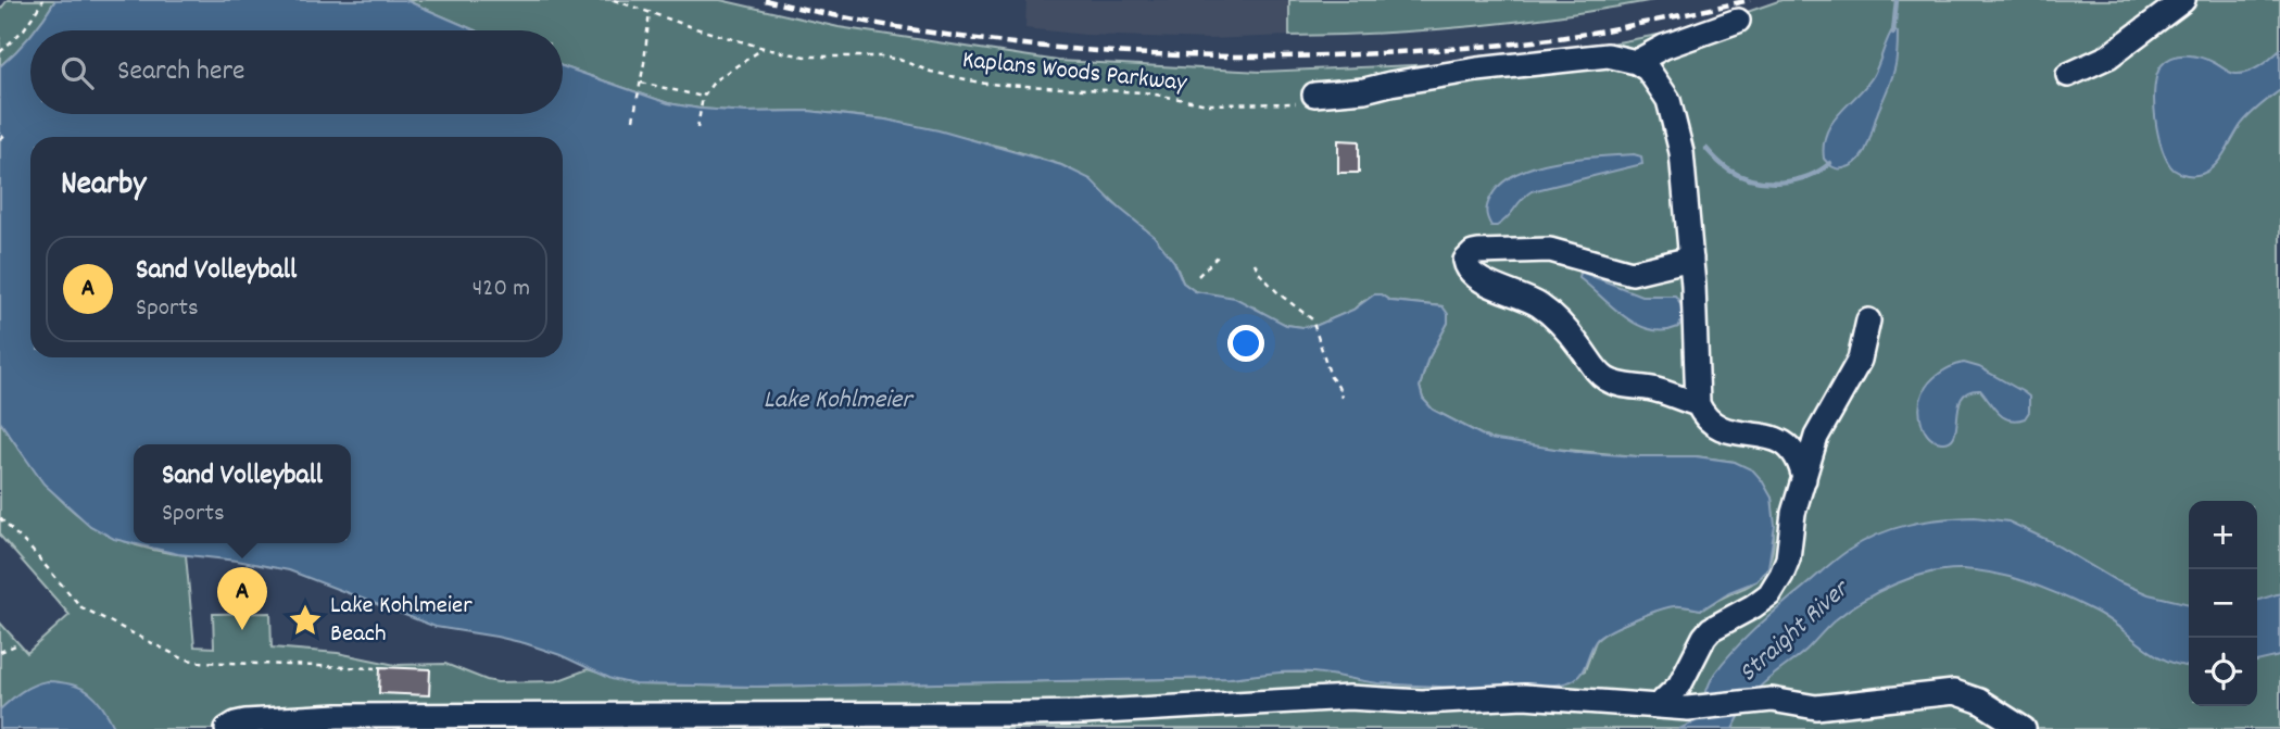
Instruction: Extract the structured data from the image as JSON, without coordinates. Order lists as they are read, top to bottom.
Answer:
{
  "streets": {
    "path": ["Kaplans Woods Parkway"]
  },
  "water": ["Lake Kohlmeier", "Straight River"],
  "places": {
    "place": ["Lake Kohlmeier Beach"]
  },
  "page": {
    "search": "Search here",
    "heading": "Nearby",
    "list": [
      {
        "mark": "A",
        "name": "Sand Volleyball",
        "note": "Sports",
        "value": "420 m"
      }
    ],
    "popup": ["Sand Volleyball", "Sports"],
    "map_buttons": ["+", "−"],
    "pins": "A"
  }
}
